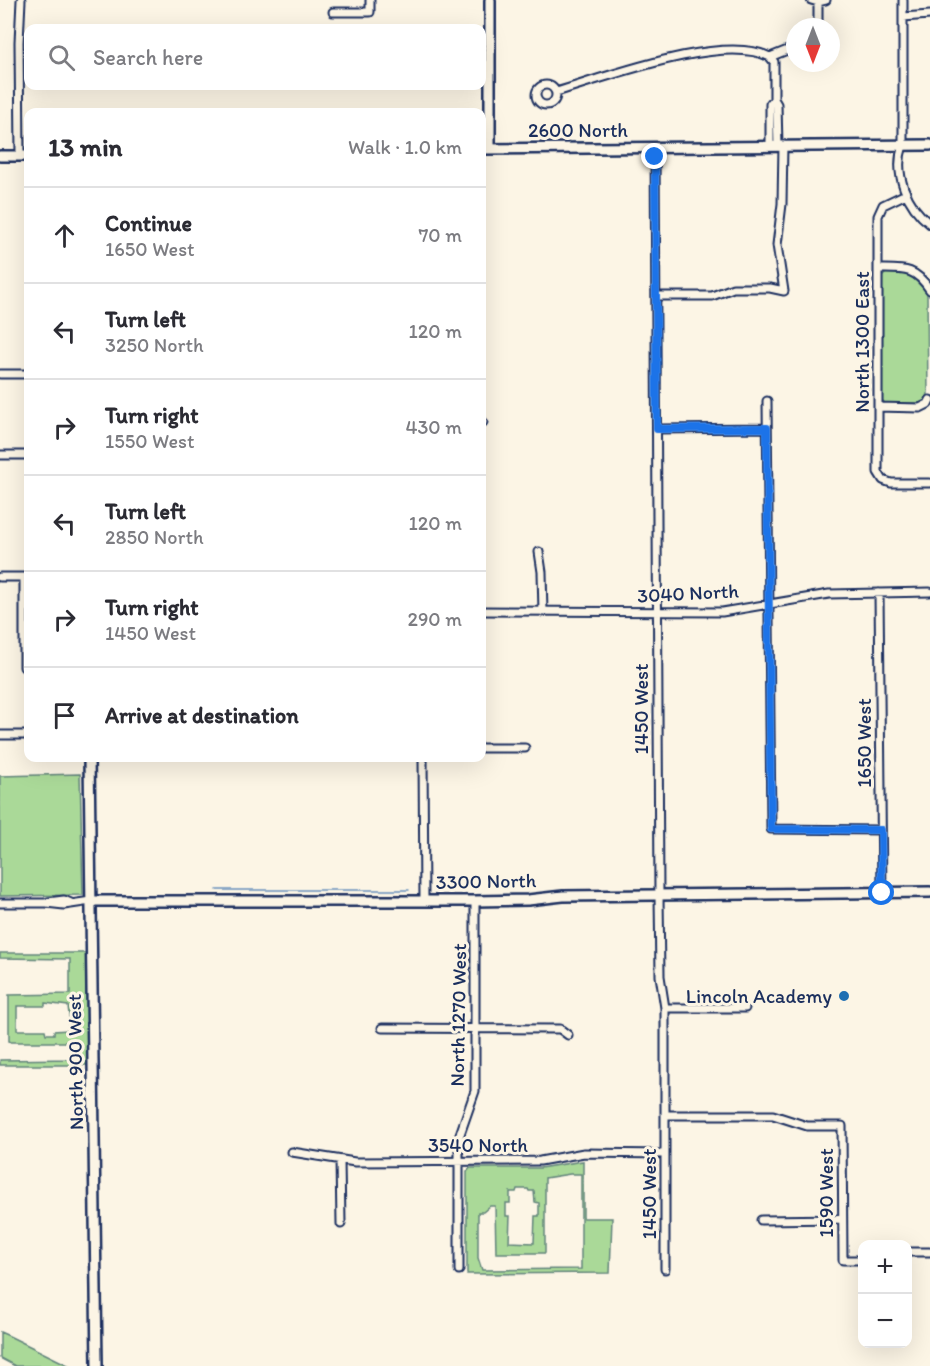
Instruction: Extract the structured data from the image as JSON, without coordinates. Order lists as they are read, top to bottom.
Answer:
{
  "streets": {
    "street": [
      "2600 North",
      "North 1300 East",
      "3040 North",
      "1450 West",
      "1650 West",
      "3300 North",
      "North 1270 West",
      "North 900 West",
      "3540 North",
      "1590 West"
    ]
  },
  "crossings": [
    ["2600 North", "1450 West"],
    ["3040 North", "1450 West"],
    ["3040 North", "1650 West"],
    ["1450 West", "3300 North"],
    ["1450 West", "3540 North"],
    ["1450 West", "1590 West"],
    ["1650 West", "3300 North"],
    ["3300 North", "North 1270 West"],
    ["3300 North", "North 900 West"],
    ["North 1270 West", "3540 North"]
  ],
  "places": ["Lincoln Academy"],
  "north": "bottom",
  "page": {
    "search": "Search here",
    "heading": ["13 min", "Walk · 1.0 km"],
    "list": [
      ["Continue", "1650 West", "70 m"],
      ["Turn left", "3250 North", "120 m"],
      ["Turn right", "1550 West", "430 m"],
      ["Turn left", "2850 North", "120 m"],
      ["Turn right", "1450 West", "290 m"],
      "Arrive at destination"
    ],
    "map_buttons": ["+", "−"]
  }
}
